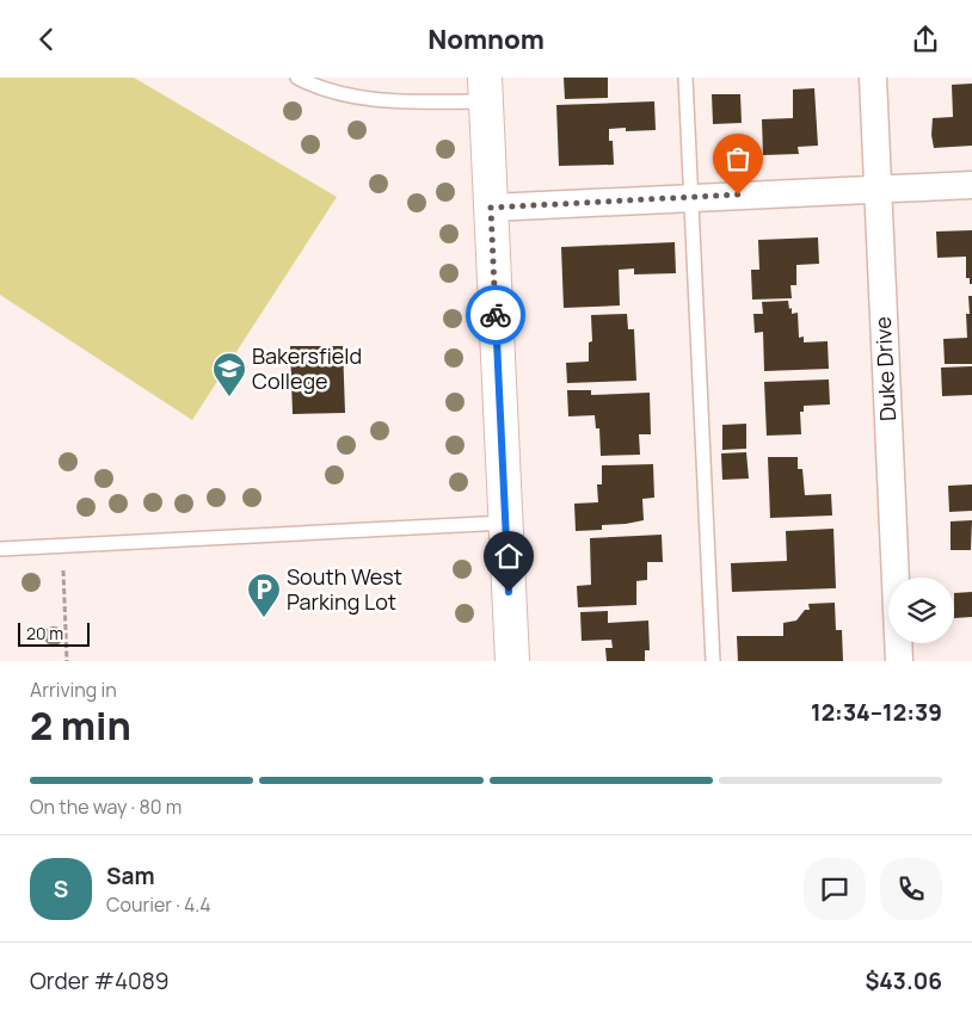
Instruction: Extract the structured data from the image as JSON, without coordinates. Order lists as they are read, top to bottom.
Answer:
{
  "streets": {
    "street": ["Duke Drive"]
  },
  "places": {
    "school or university": ["Bakersfield College"],
    "parking": ["South West Parking Lot"]
  },
  "scale_bar": "20 m",
  "page": {
    "header": "Nomnom",
    "scale": "20 m",
    "heading": ["2 min", "Arriving in", "12:34–12:39"],
    "panel": [
      "Sam",
      "Courier · 4.4",
      "Order #4089",
      "$43.06"
    ],
    "bar": "On the way · 80 m",
    "round": "S"
  }
}
